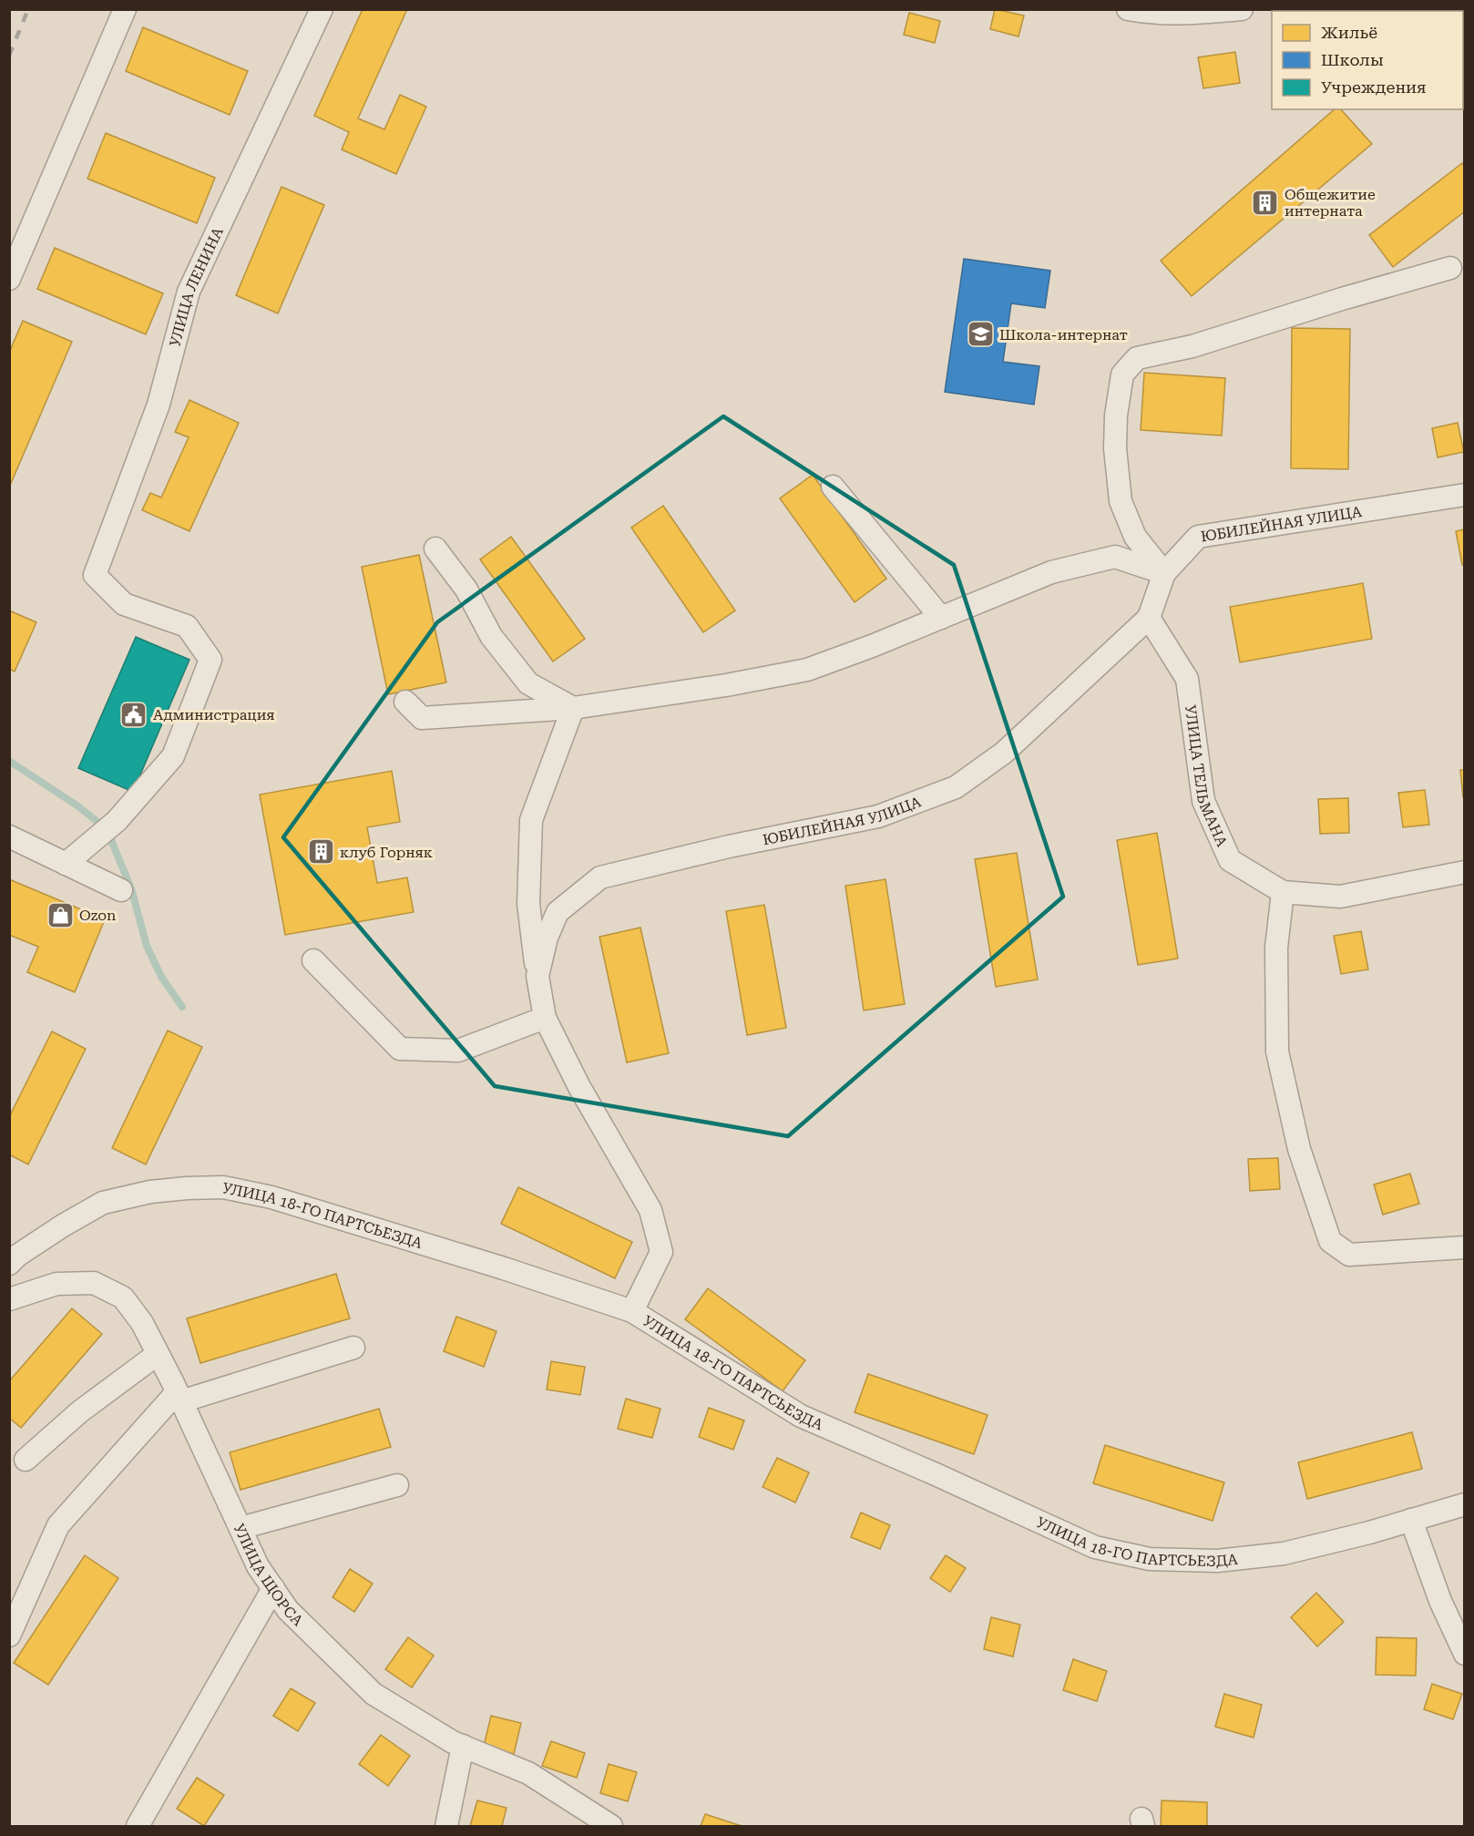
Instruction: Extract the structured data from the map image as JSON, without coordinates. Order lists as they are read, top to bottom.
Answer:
{
  "streets": {
    "street": [
      "УЛИЦА ЛЕНИНА",
      "ЮБИЛЕЙНАЯ УЛИЦА",
      "УЛИЦА ТЕЛЬМАНА",
      "УЛИЦА 18-ГО ПАРТСЬЕЗДА",
      "УЛИЦА ЩОРСА"
    ]
  },
  "crossings": [
    ["ЮБИЛЕЙНАЯ УЛИЦА", "УЛИЦА ТЕЛЬМАНА"],
    ["ЮБИЛЕЙНАЯ УЛИЦА", "УЛИЦА 18-ГО ПАРТСЬЕЗДА"]
  ],
  "places": {
    "building": ["Общежитие интерната", "клуб Горняк"],
    "school or university": ["Школа-интернат"],
    "public building": ["Администрация"],
    "shop": ["Ozon"]
  },
  "legend": ["Жильё", "Школы", "Учреждения"]
}
